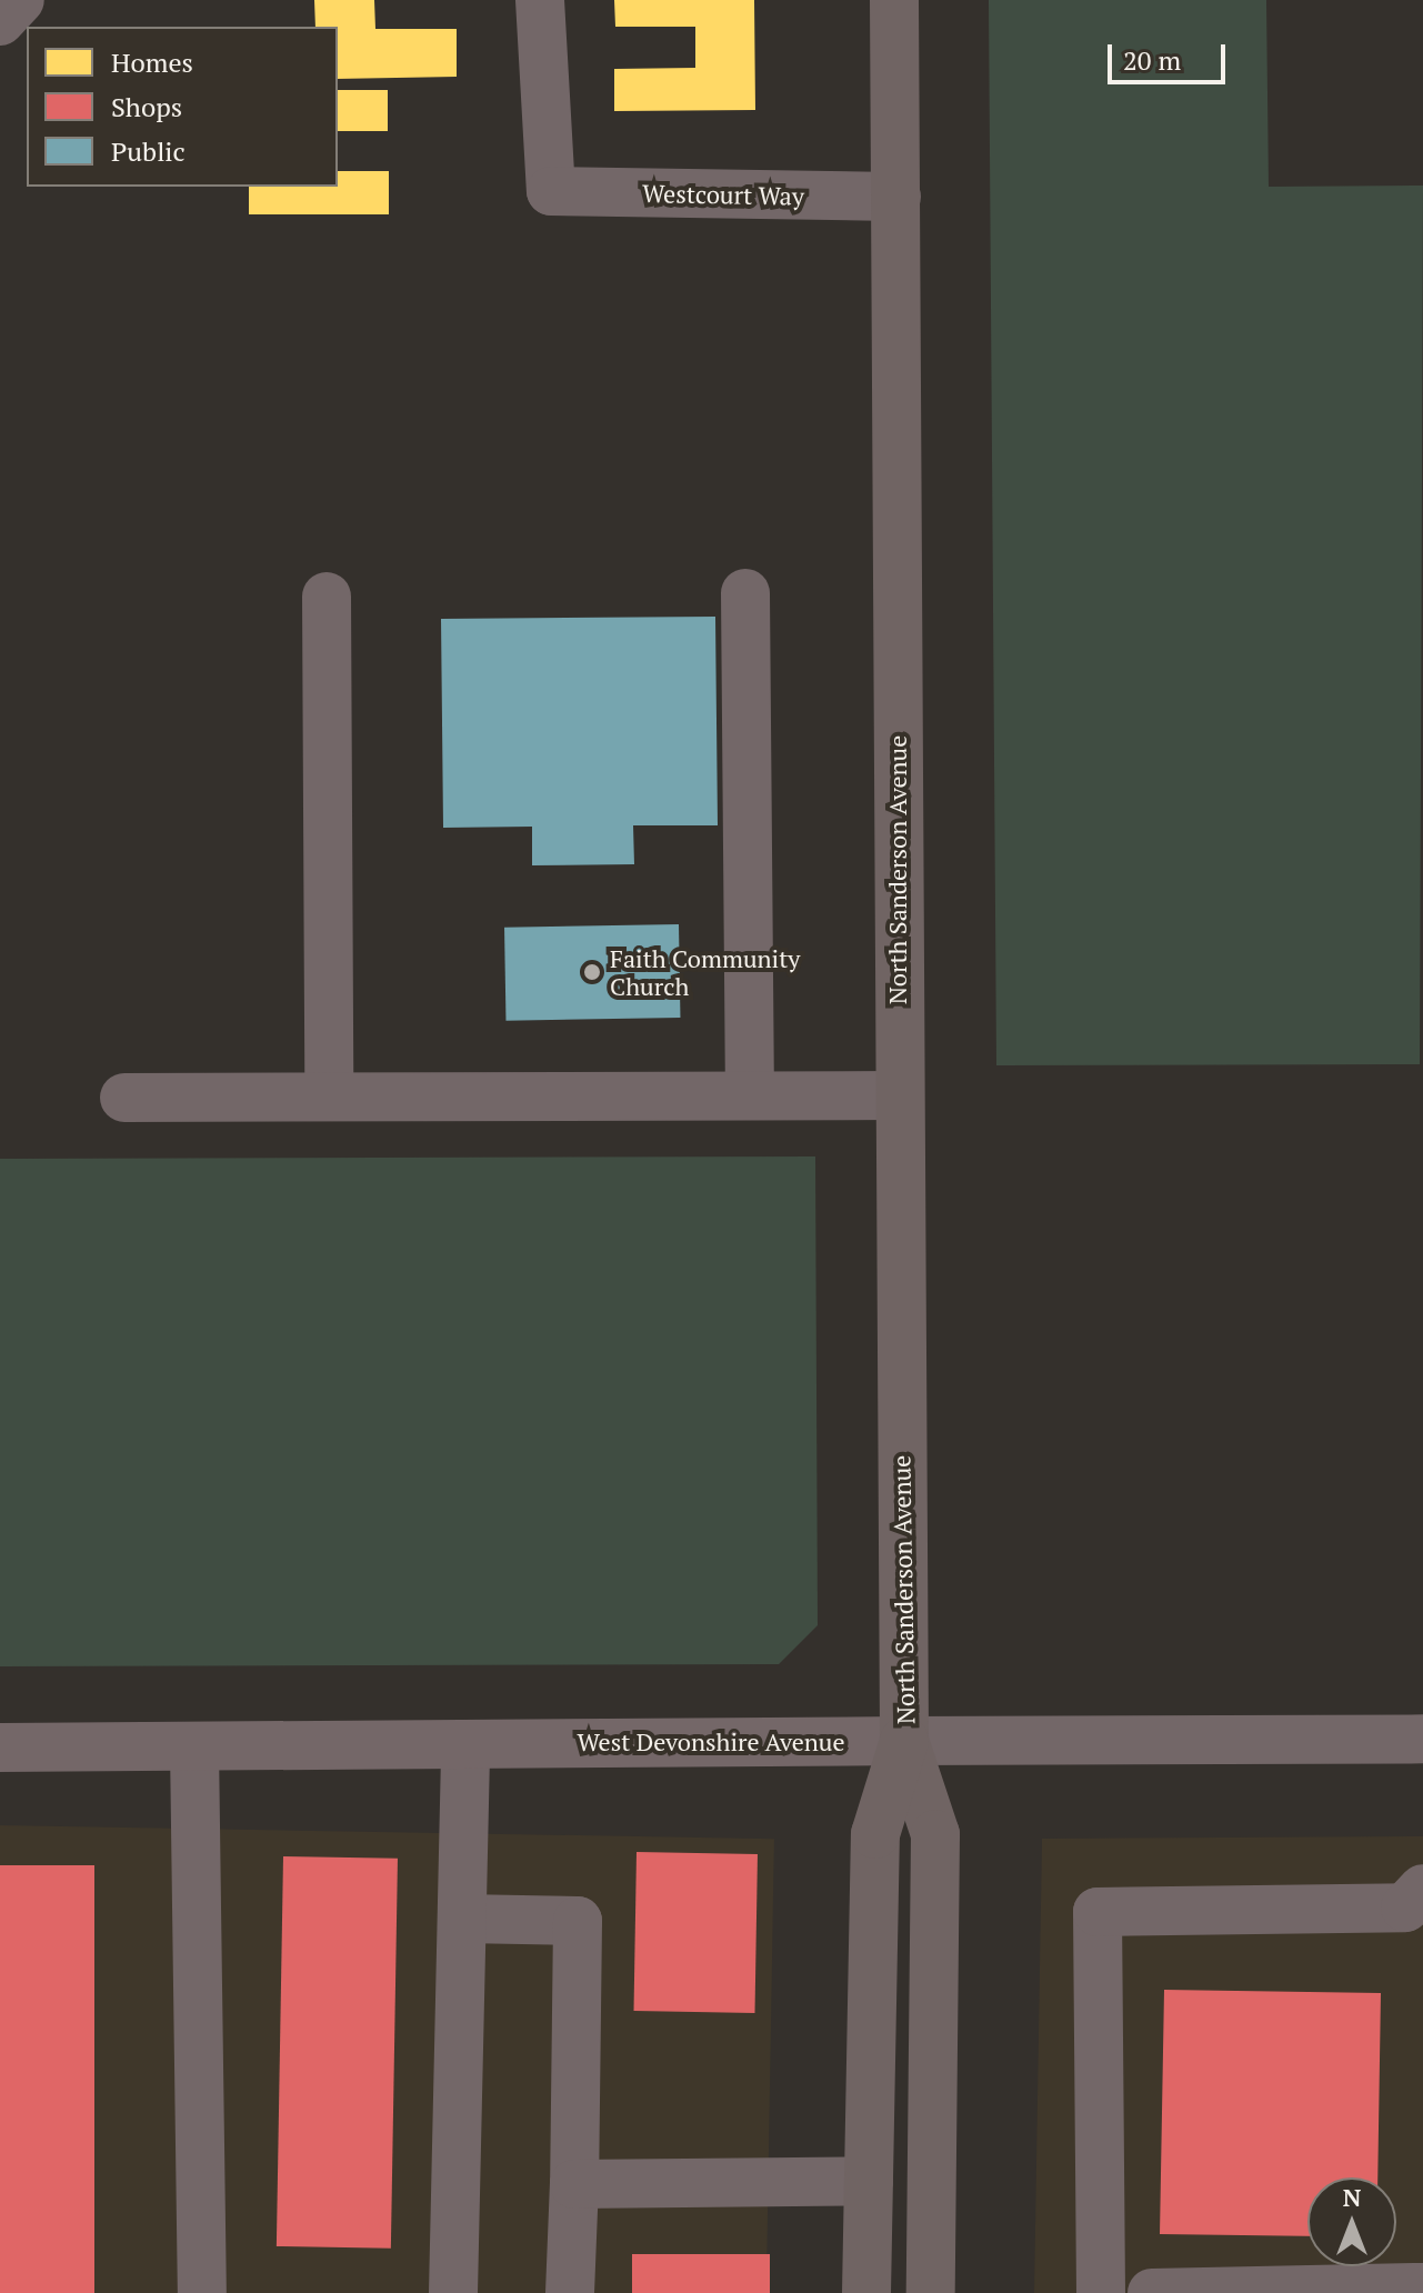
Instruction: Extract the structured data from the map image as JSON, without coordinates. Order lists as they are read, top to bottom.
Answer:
{
  "streets": {
    "highway": ["North Sanderson Avenue"],
    "main road": ["West Devonshire Avenue"],
    "street": ["Westcourt Way"]
  },
  "crossings": [
    ["Westcourt Way", "North Sanderson Avenue"],
    ["North Sanderson Avenue", "West Devonshire Avenue"]
  ],
  "places": ["Faith Community Church"],
  "legend": ["Homes", "Shops", "Public"],
  "scale_bar": "20 m",
  "north": "top"
}
